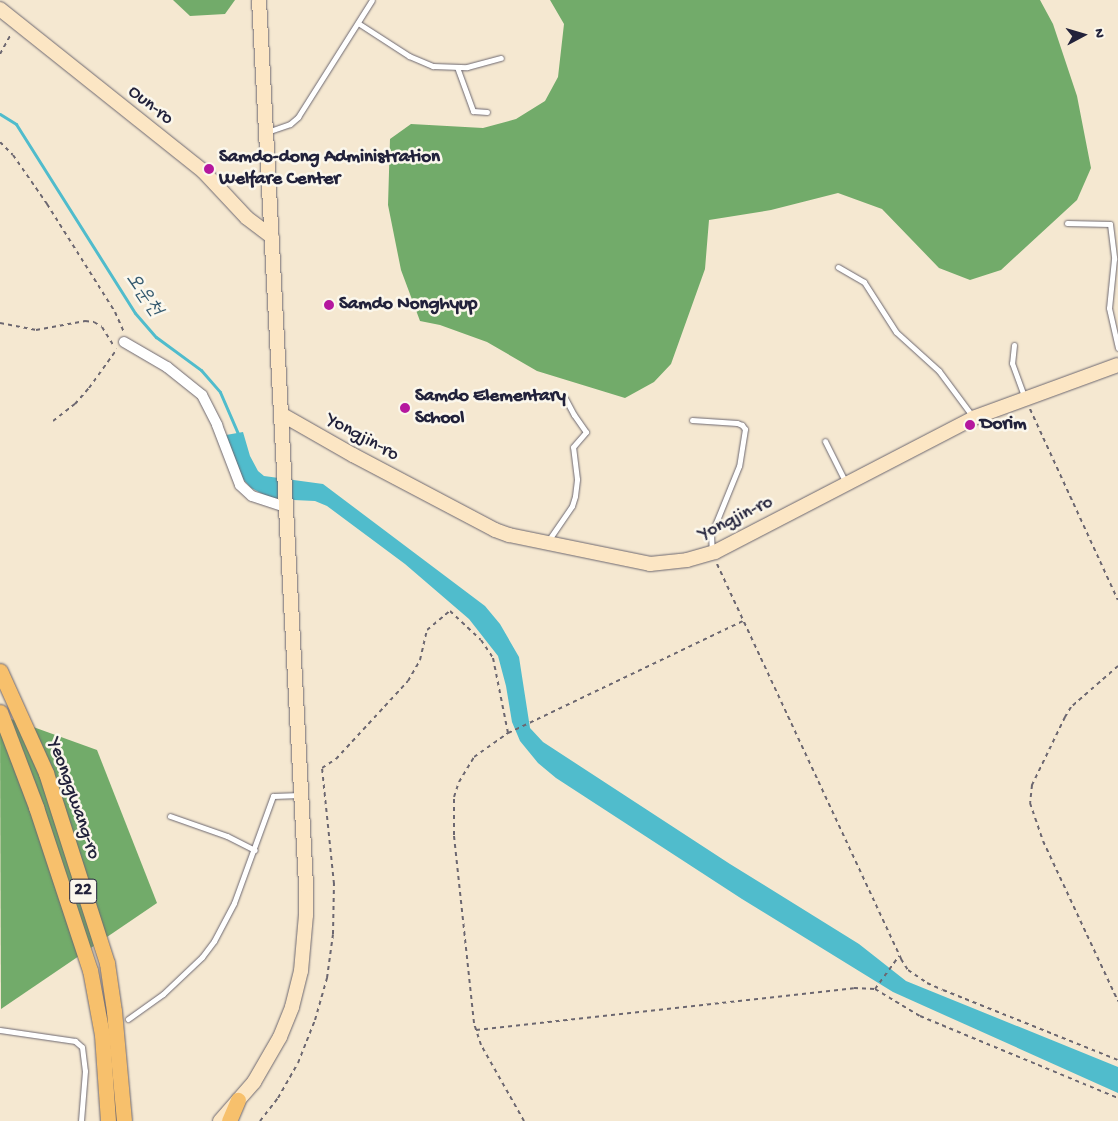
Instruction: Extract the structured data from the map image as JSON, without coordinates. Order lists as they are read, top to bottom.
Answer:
{
  "streets": {
    "main road": [
      "Oun-ro",
      "Yongjin-ro",
      "Yeonggwang-ro",
      "22"
    ]
  },
  "water": ["오운천"],
  "places": [
    "Samdo-dong Administration Welfare Center",
    "Samdo Nonghyup",
    "Samdo Elementary School",
    "Dorim"
  ],
  "north": "right"
}
